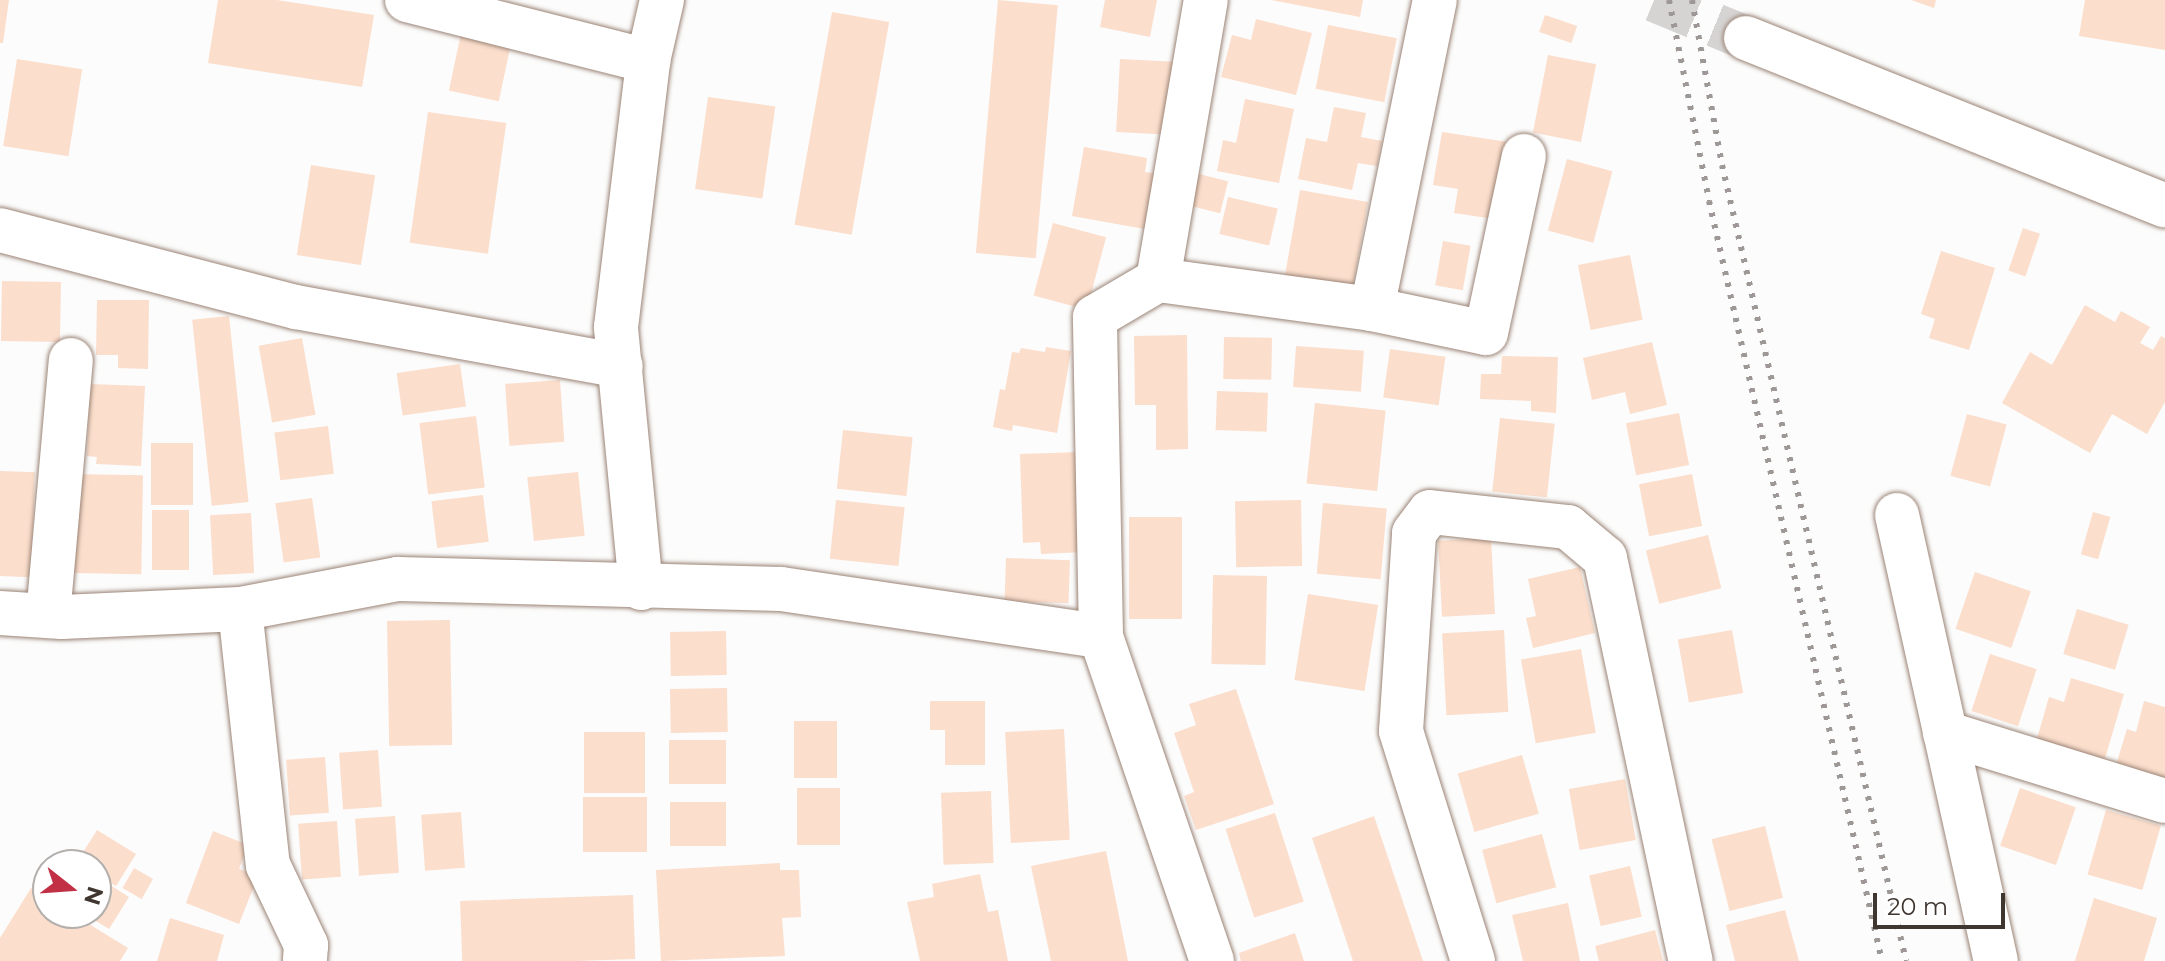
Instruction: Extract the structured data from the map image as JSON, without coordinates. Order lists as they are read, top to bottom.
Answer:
{
  "scale_bar": "20 m",
  "north": "right"
}
